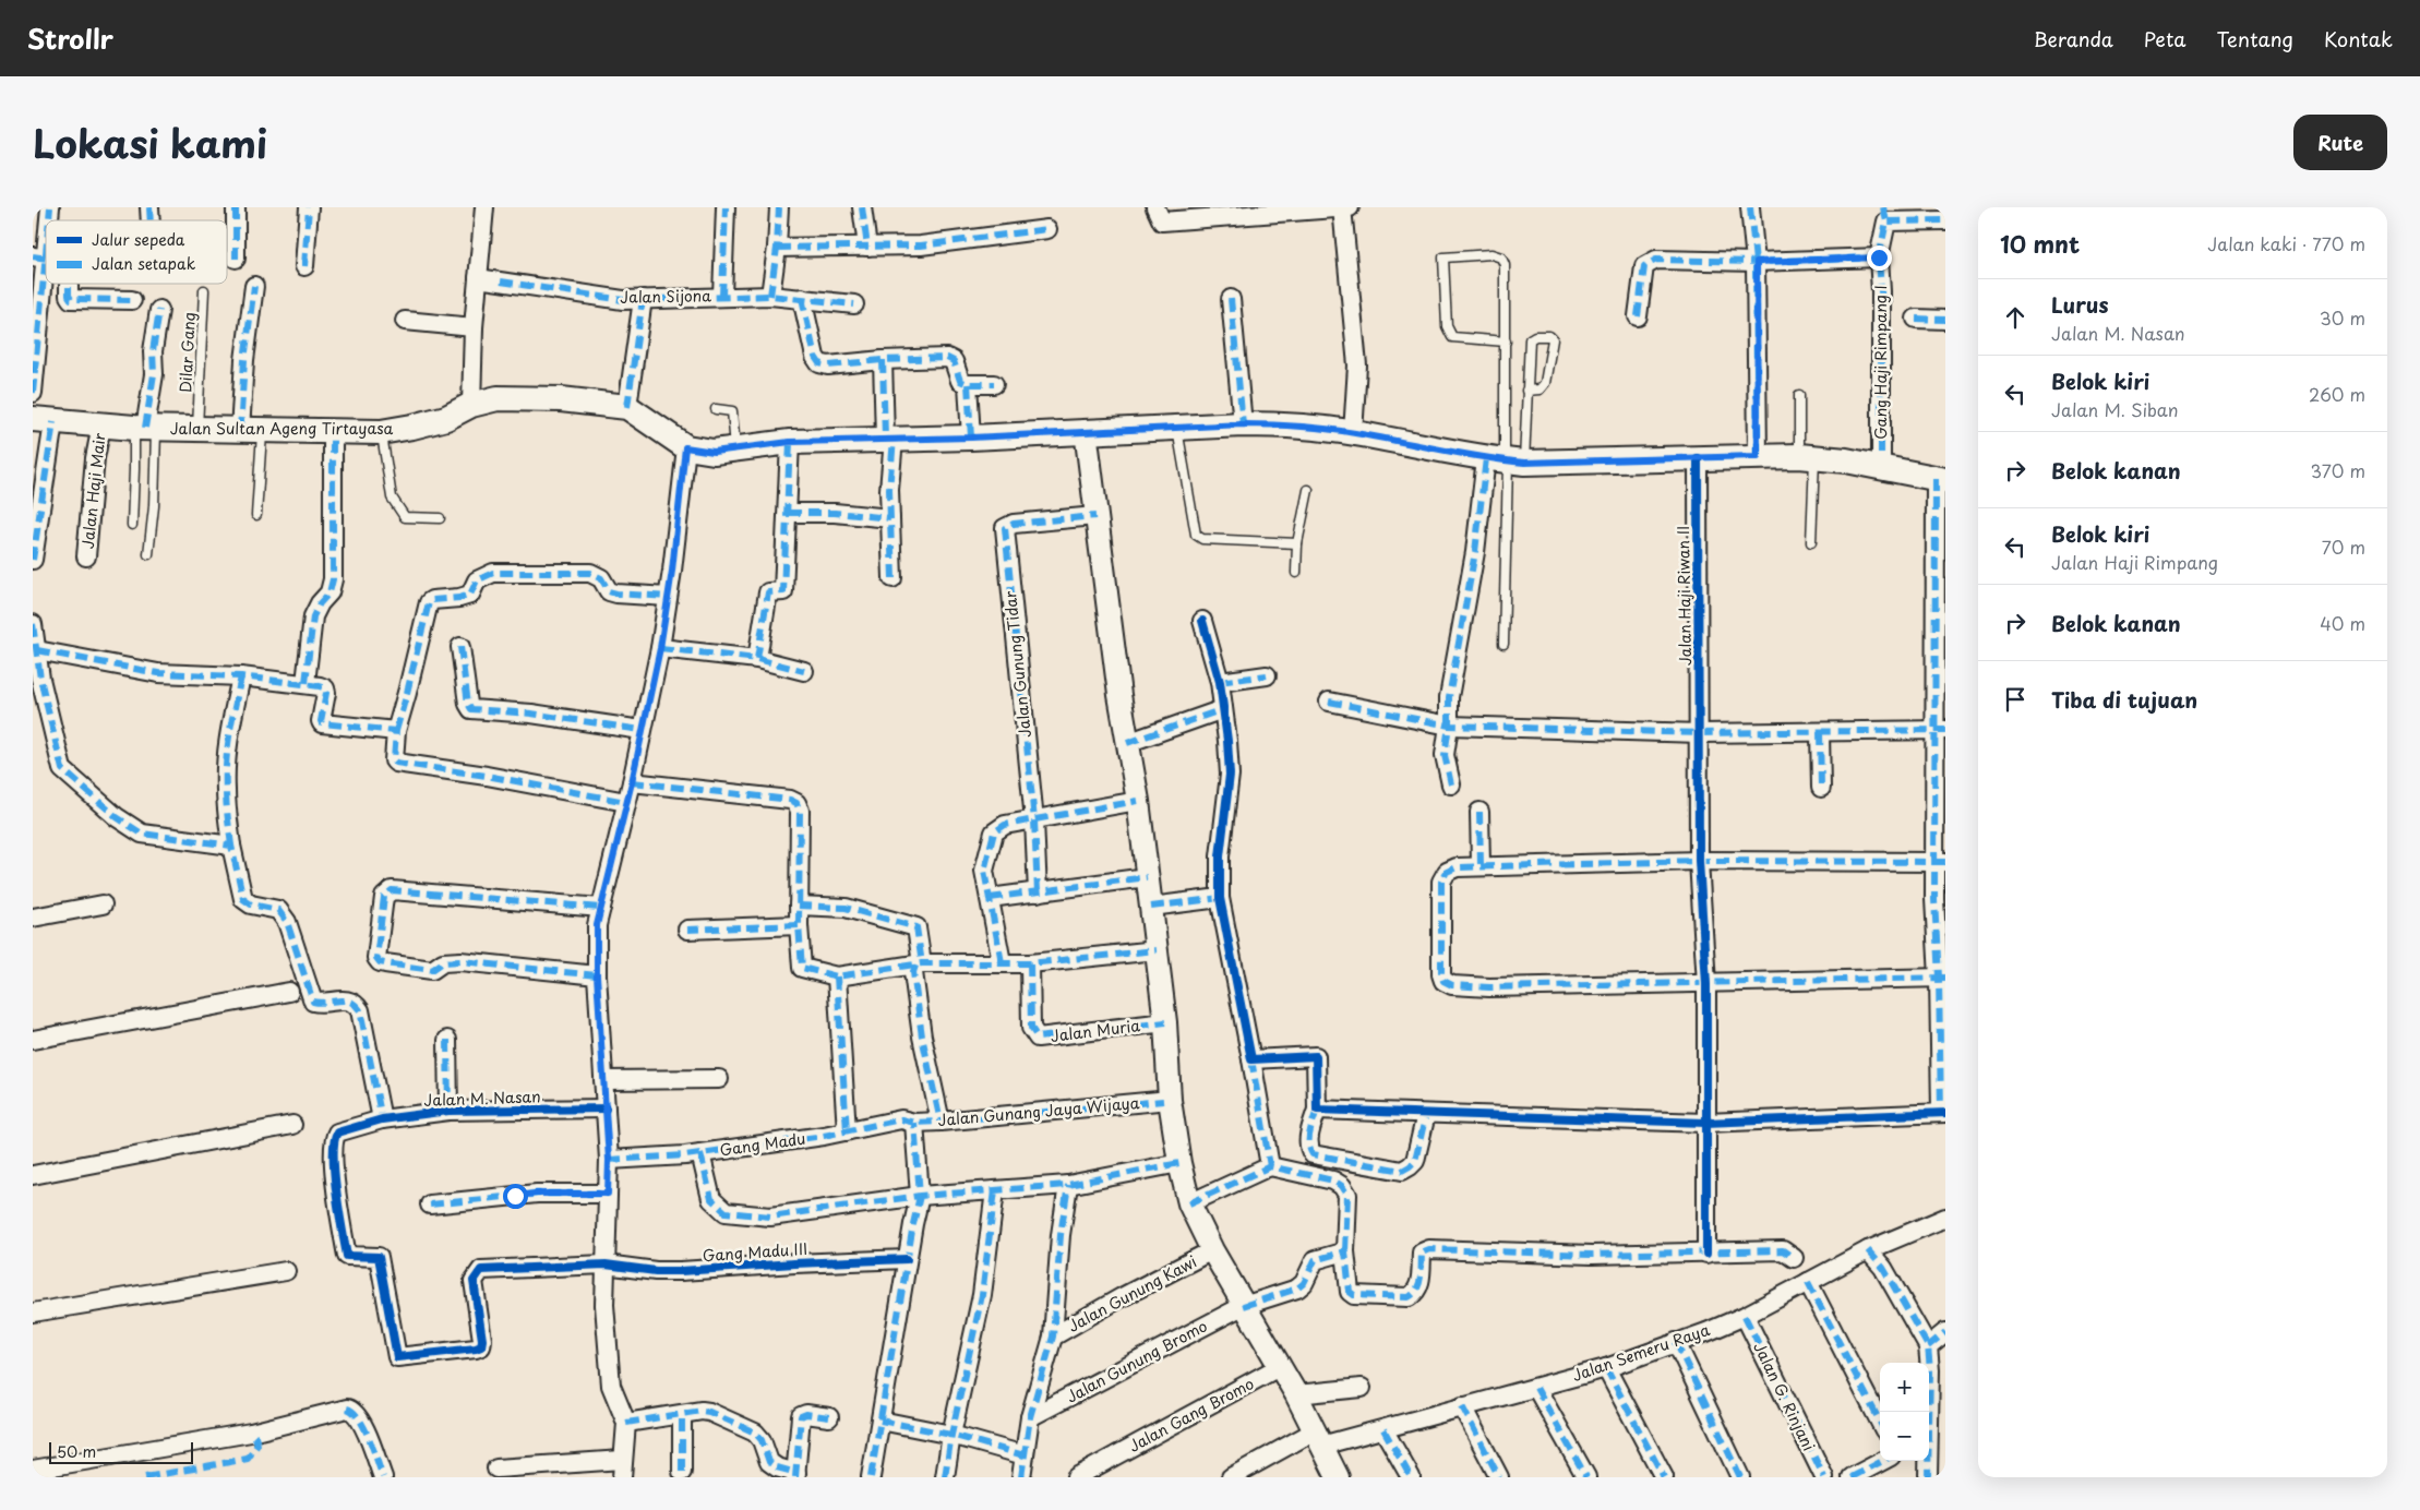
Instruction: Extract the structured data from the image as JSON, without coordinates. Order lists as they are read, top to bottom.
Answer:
{
  "streets": {
    "main road": ["Jalan Sultan Ageng Tirtayasa"],
    "street": [
      "Jalan Sijona",
      "Gang Haji Rimpang I",
      "Jalan Haji Mair",
      "Jalan Haji Riwan II",
      "Jalan Gunung Tidar",
      "Jalan Muria",
      "Jalan M. Nasan",
      "Jalan Gunang Jaya Wijaya",
      "Gang Madu",
      "Gang Madu III",
      "Jalan Gunung Kawi",
      "Jalan Semeru Raya",
      "Jalan Gunung Bromo",
      "Jalan G. Rinjani",
      "Jalan Gang Bromo"
    ],
    "lane": ["Dilar Gang"]
  },
  "crossings": [
    ["Dilar Gang", "Jalan Sultan Ageng Tirtayasa"],
    ["Gang Haji Rimpang I", "Jalan Sultan Ageng Tirtayasa"],
    ["Jalan Sultan Ageng Tirtayasa", "Jalan Haji Mair"],
    ["Jalan Sultan Ageng Tirtayasa", "Jalan Haji Riwan II"],
    ["Jalan M. Nasan", "Gang Madu III"],
    ["Jalan Gunang Jaya Wijaya", "Gang Madu"],
    ["Jalan Semeru Raya", "Jalan G. Rinjani"]
  ],
  "legend": ["Jalur sepeda", "Jalan setapak"],
  "scale_bar": "50 m",
  "page": {
    "header": "Strollr",
    "nav": [
      "Beranda",
      "Peta",
      "Tentang",
      "Kontak"
    ],
    "title": "Lokasi kami",
    "buttons": "Rute",
    "heading": ["10 mnt", "Jalan kaki · 770 m"],
    "list": [
      ["Lurus", "Jalan M. Nasan", "30 m"],
      ["Belok kiri", "Jalan M. Siban", "260 m"],
      ["Belok kanan", "370 m"],
      ["Belok kiri", "Jalan Haji Rimpang", "70 m"],
      ["Belok kanan", "40 m"],
      "Tiba di tujuan"
    ],
    "map_buttons": ["+", "−"],
    "scale": "50 m"
  }
}
